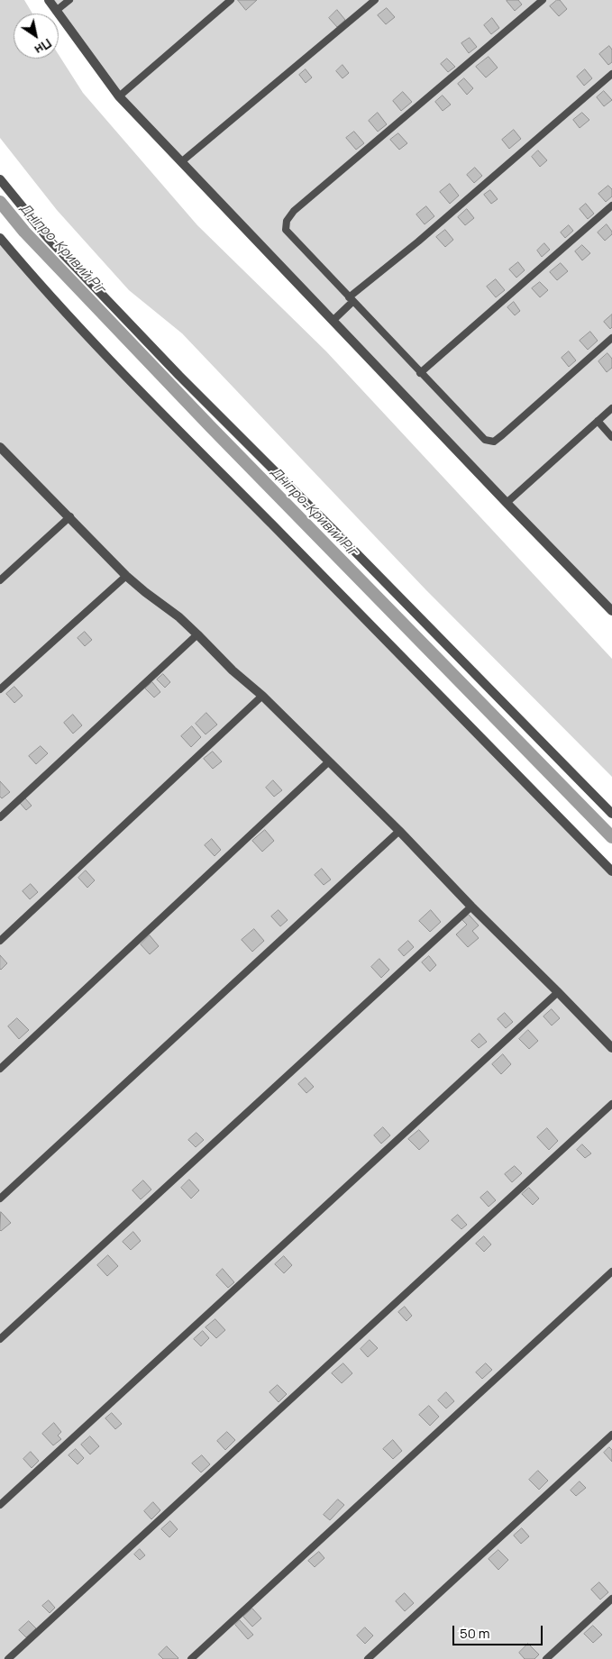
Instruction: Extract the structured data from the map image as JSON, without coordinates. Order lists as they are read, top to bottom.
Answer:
{
  "water": ["Дніпро-Кривий Ріг"],
  "scale_bar": "50 m",
  "north": "bottom right"
}
